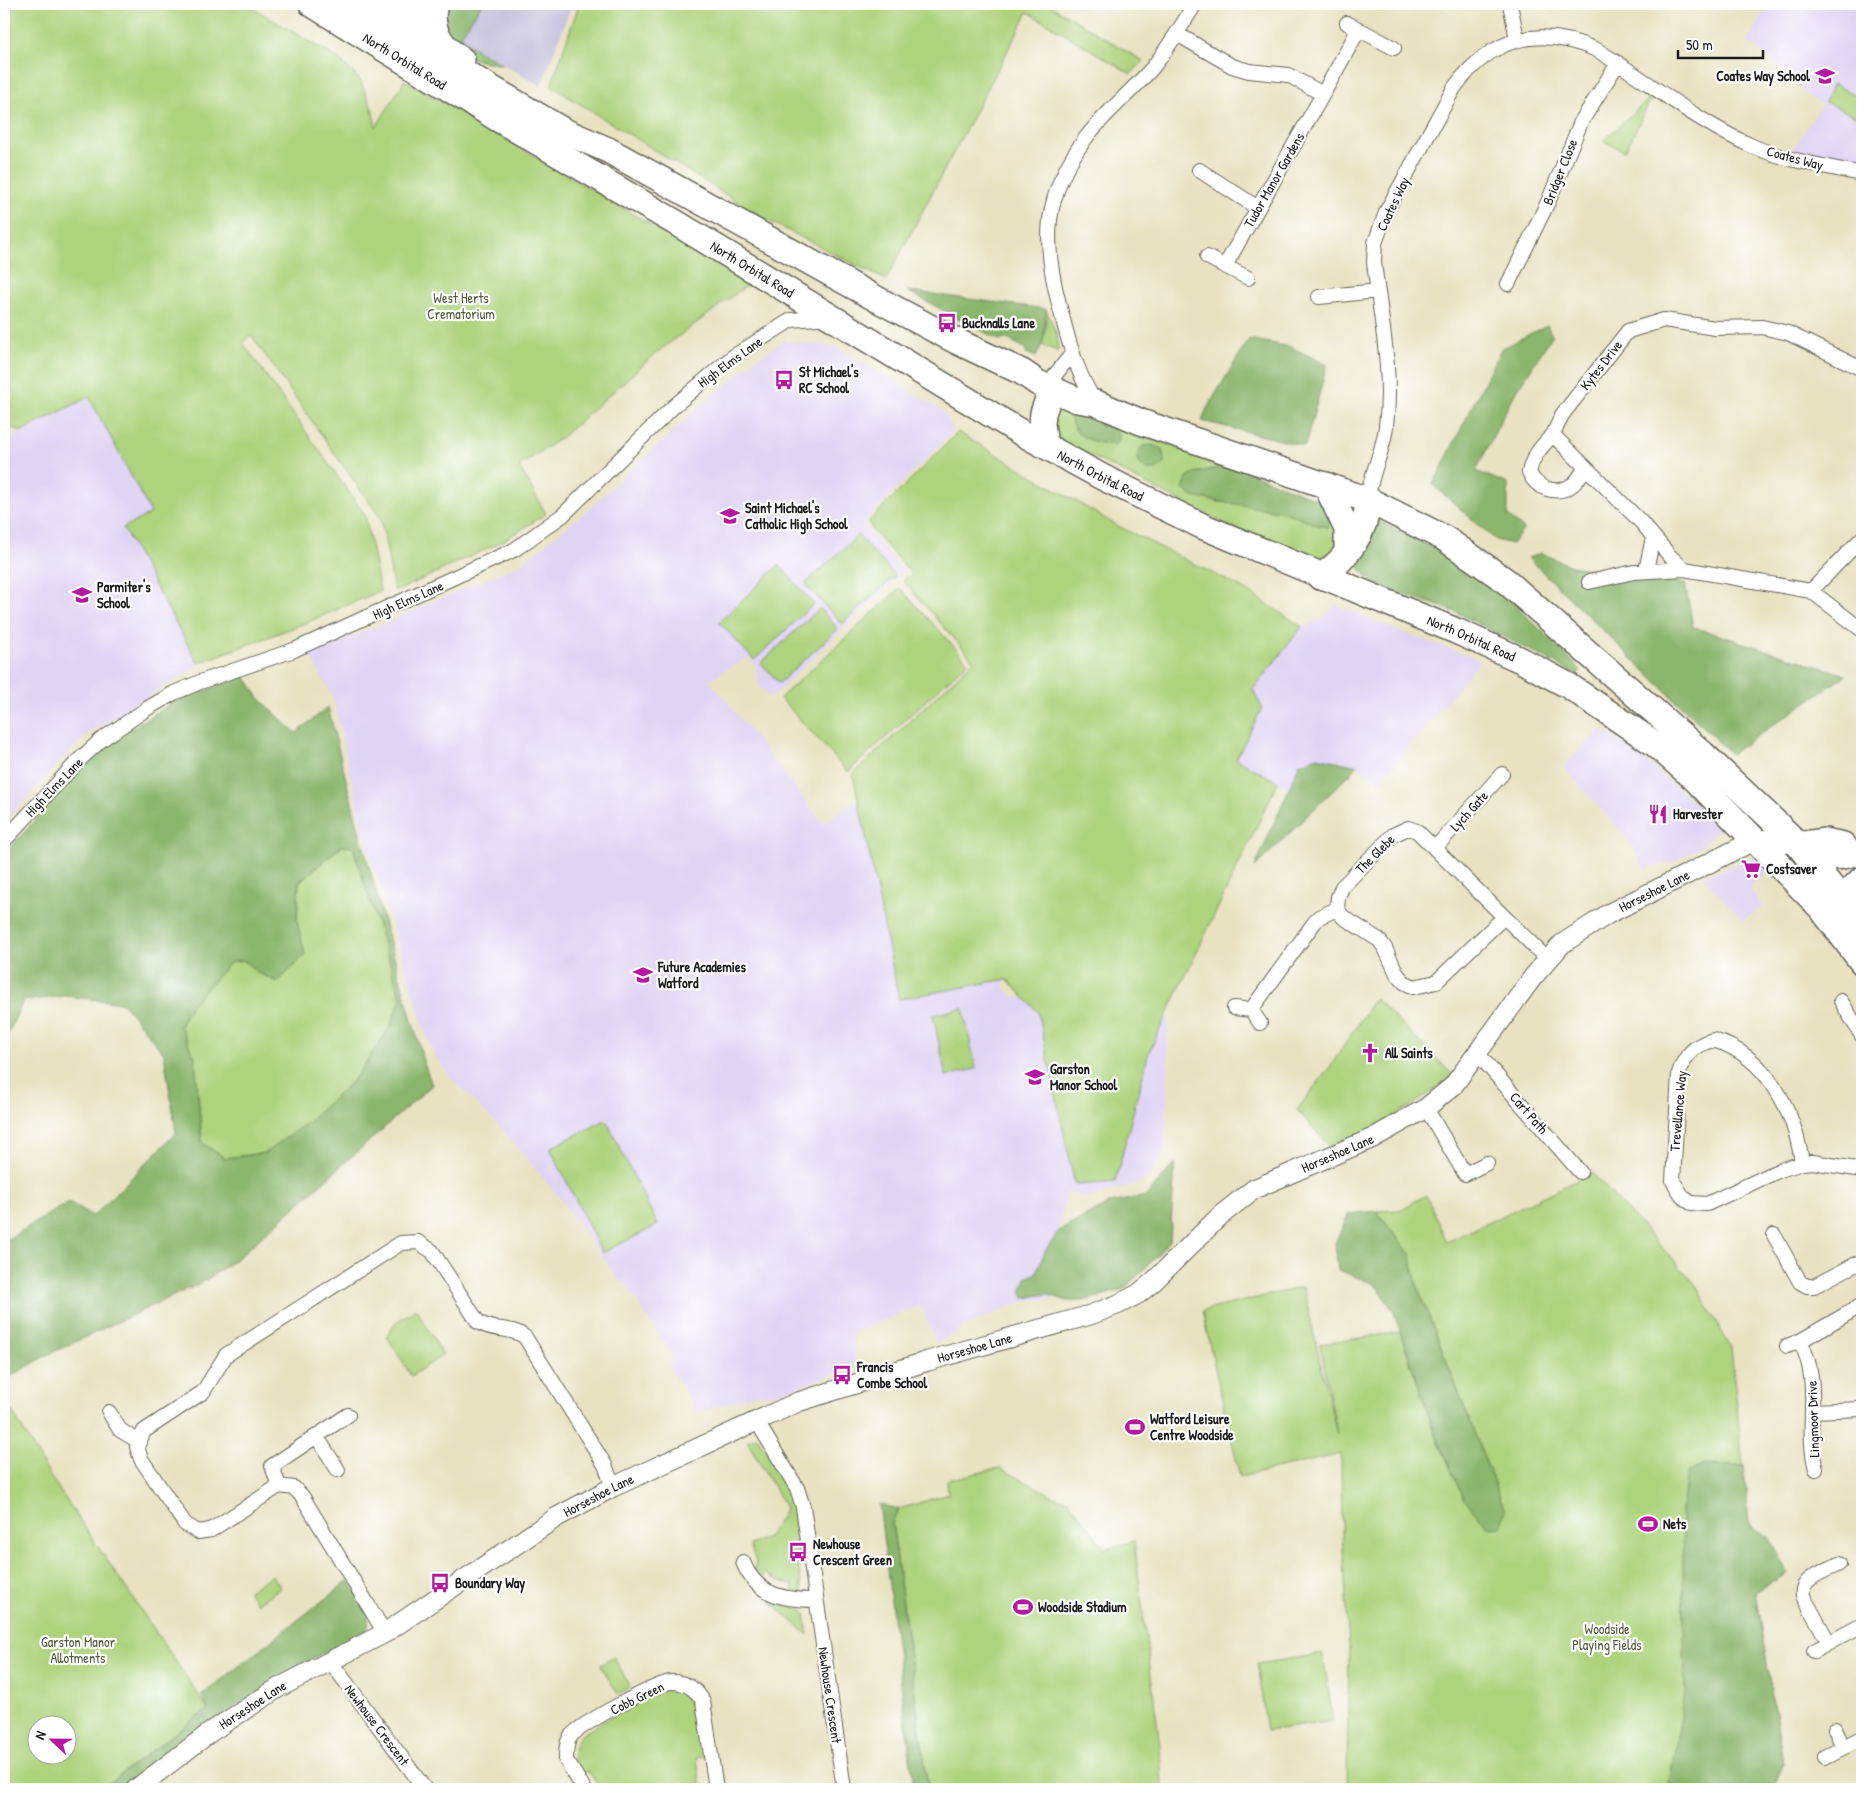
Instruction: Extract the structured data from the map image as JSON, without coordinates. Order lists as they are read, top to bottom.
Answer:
{
  "streets": {
    "highway": ["North Orbital Road"],
    "street": [
      "Coates Way",
      "Bridger Close",
      "Tudor Manor Gardens",
      "High Elms Lane",
      "Kytes Drive",
      "Lych Gate",
      "The Glebe",
      "Horseshoe Lane",
      "Trevellance Way",
      "Cart Path",
      "Lingmoor Drive",
      "Newhouse Crescent",
      "Cobb Green"
    ]
  },
  "crossings": [
    ["North Orbital Road", "Coates Way"],
    ["North Orbital Road", "High Elms Lane"],
    ["North Orbital Road", "Horseshoe Lane"],
    ["Coates Way", "Bridger Close"],
    ["Lych Gate", "The Glebe"],
    ["The Glebe", "Horseshoe Lane"],
    ["Horseshoe Lane", "Cart Path"],
    ["Horseshoe Lane", "Newhouse Crescent"]
  ],
  "parks": ["West Herts Crematorium", "Woodside Playing Fields", "Garston Manor Allotments"],
  "places": {
    "school or university": [
      "Coates Way School",
      "Saint Michael's Catholic High School",
      "Parmiter's School",
      "Future Academies Watford",
      "Garston Manor School"
    ],
    "bus stop": [
      "Bucknalls Lane",
      "St Michael's RC School",
      "Francis Combe School",
      "Newhouse Crescent Green",
      "Boundary Way"
    ],
    "restaurant": ["Harvester"],
    "supermarket": ["Costsaver"],
    "church": ["All Saints"],
    "sports": ["Watford Leisure Centre Woodside", "Nets", "Woodside Stadium"]
  },
  "scale_bar": "50 m",
  "north": "left"
}
